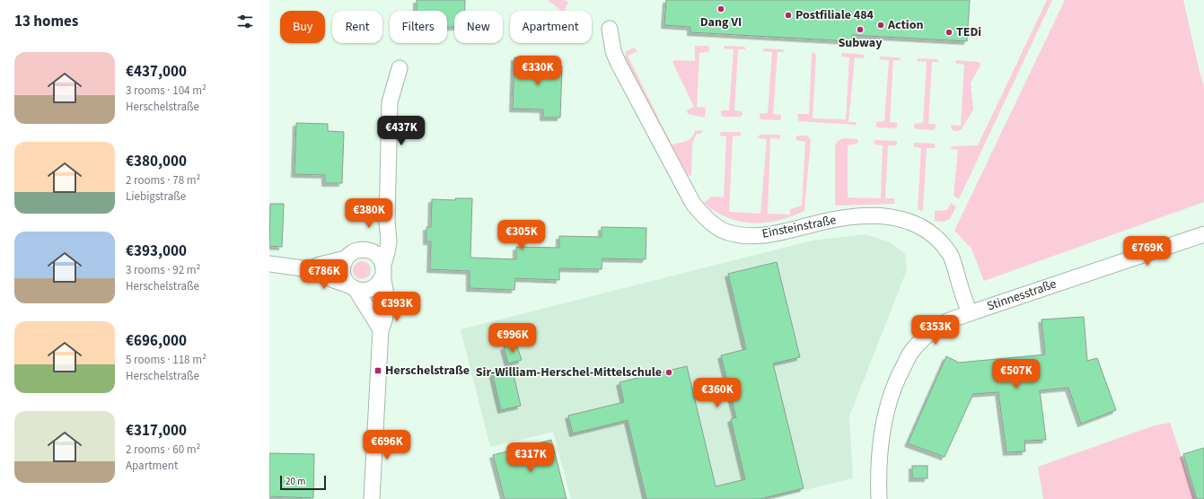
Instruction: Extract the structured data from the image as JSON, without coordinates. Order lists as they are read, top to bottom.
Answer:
{
  "streets": {
    "street": ["Einsteinstraße", "Stinnesstraße"]
  },
  "crossings": [
    ["Einsteinstraße", "Stinnesstraße"]
  ],
  "places": {
    "other": [
      "Dang VI",
      "Postfiliale 484",
      "Action",
      "Subway",
      "TEDi",
      "Sir-William-Herschel-Mittelschule"
    ],
    "transit": ["Herschelstraße"]
  },
  "scale_bar": "20 m",
  "page": {
    "heading": "13 homes",
    "chip": [
      "Buy",
      "Rent",
      "Filters",
      "New",
      "Apartment"
    ],
    "list": [
      {
        "name": "€437,000",
        "note": "3 rooms · 104 m² · Herschelstraße"
      },
      {
        "name": "€380,000",
        "note": "2 rooms · 78 m² · Liebigstraße"
      },
      {
        "name": "€393,000",
        "note": "3 rooms · 92 m² · Herschelstraße"
      },
      {
        "name": "€696,000",
        "note": "5 rooms · 118 m² · Herschelstraße"
      },
      {
        "name": "€317,000",
        "note": "2 rooms · 60 m² · Apartment"
      }
    ],
    "price": [
      "€330K",
      "€437K",
      "€380K",
      "€305K",
      "€769K",
      "€786K",
      "€393K",
      "€353K",
      "€996K",
      "€507K",
      "€360K",
      "€696K",
      "€317K"
    ],
    "scale": "20 m"
  }
}
